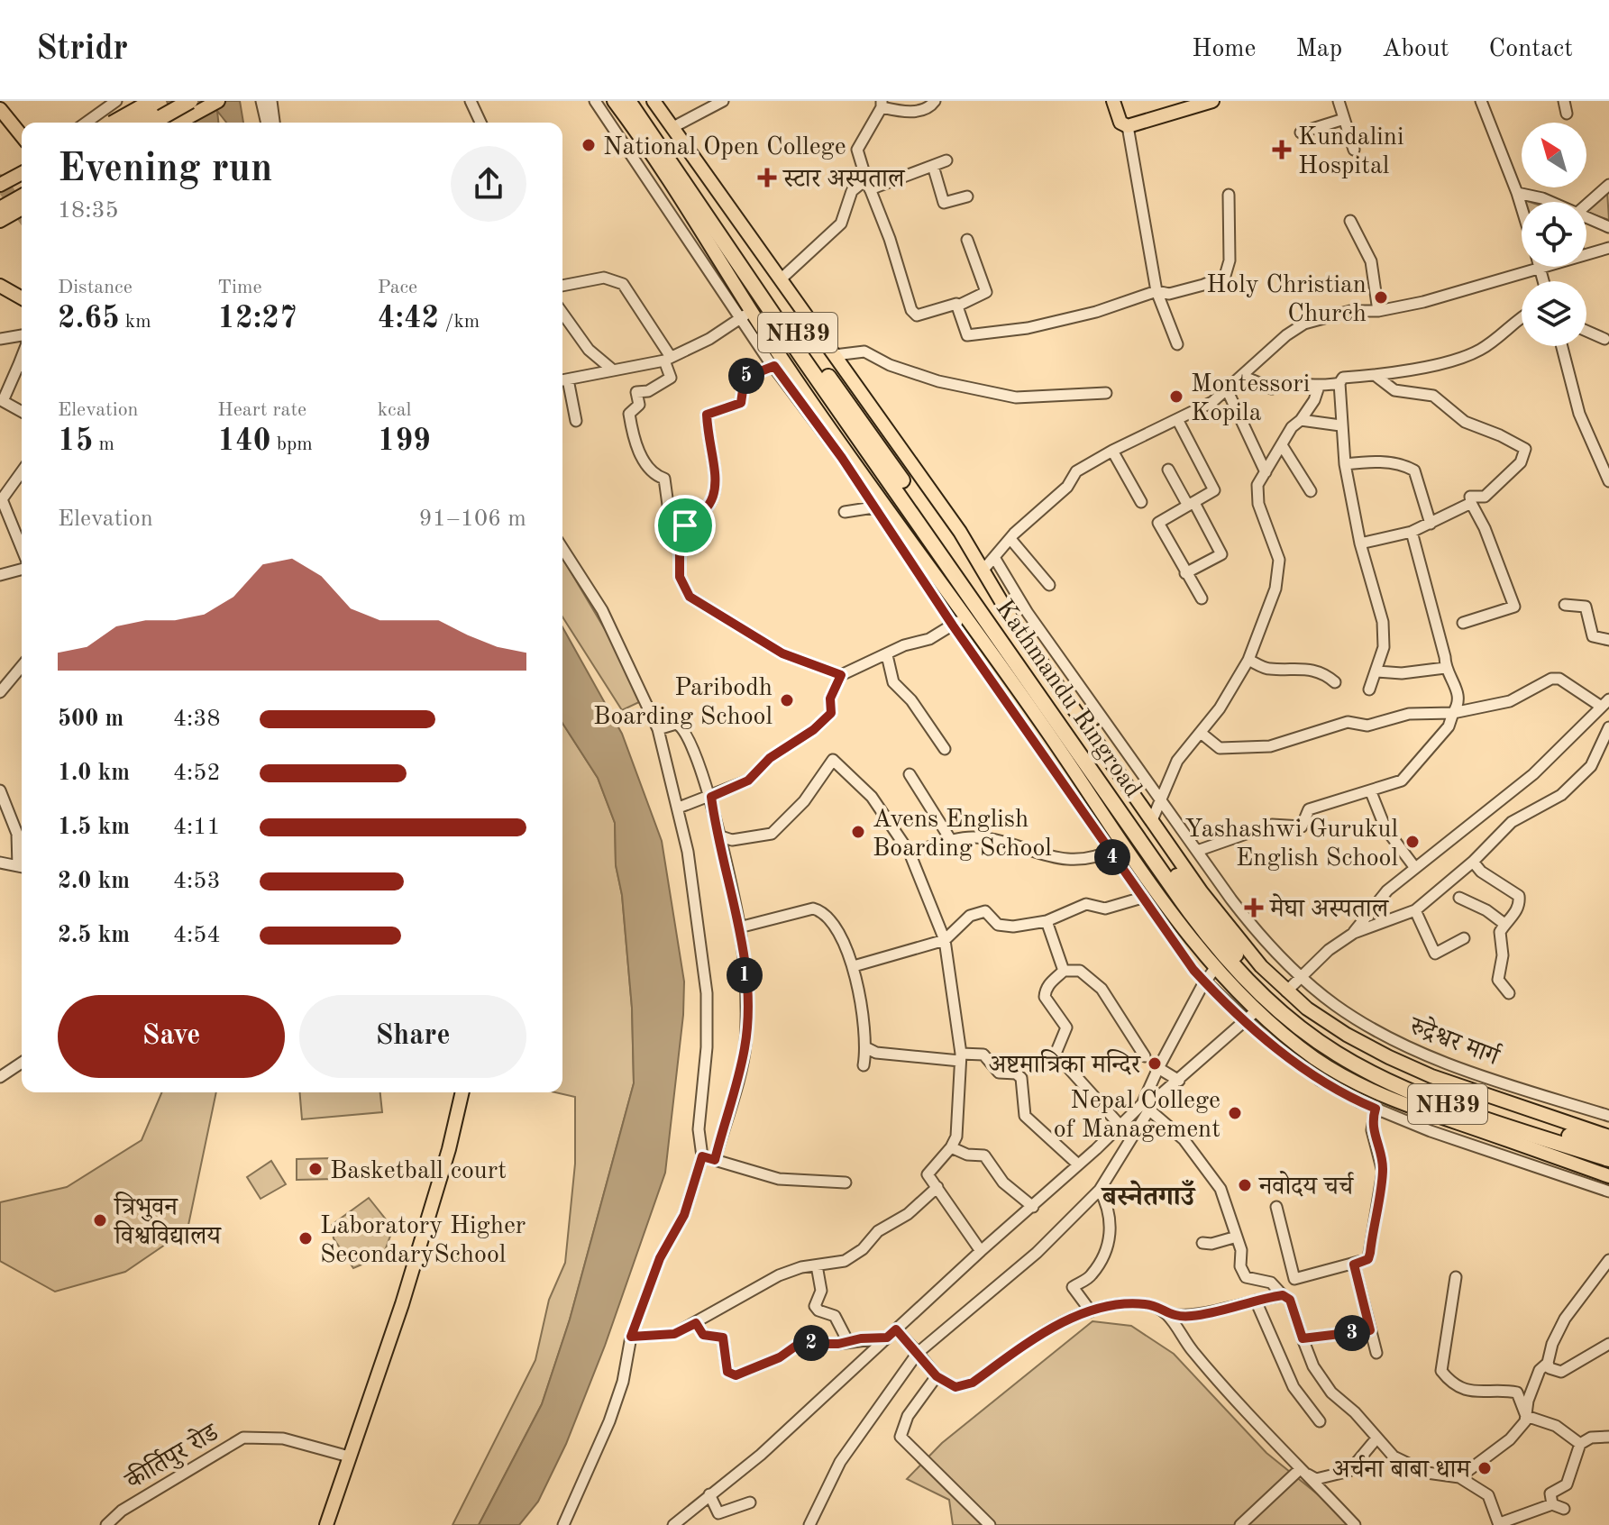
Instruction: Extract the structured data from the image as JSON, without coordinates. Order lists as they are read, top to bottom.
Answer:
{
  "streets": {
    "highway": ["NH39", "Kathmandu Ringroad"],
    "street": ["रुद्रेश्वर मार्ग", "कीर्तिपुर रोड"]
  },
  "districts": ["बस्नेतगाउँ"],
  "places": {
    "other": [
      "National Open College",
      "Holy Christian Church",
      "Montessori Kopila",
      "Paribodh Boarding School",
      "Avens English Boarding School",
      "Yashashwi Gurukul English School",
      "अष्टमात्रिका मन्दिर",
      "Nepal College of Management",
      "Basketball court",
      "नवोदय चर्च",
      "त्रिभुवन विश्वविद्यालय",
      "Laboratory Higher SecondarySchool",
      "अर्चना बाबा धाम"
    ],
    "health": ["Kundalini Hospital", "स्टार अस्पताल", "मेघा अस्पताल"]
  },
  "north": "top left",
  "page": {
    "header": "Stridr",
    "nav": [
      "Home",
      "Map",
      "About",
      "Contact"
    ],
    "heading": ["Evening run", "18:35"],
    "stats": [
      ["Distance", "2.65 km"],
      ["Time", "12:27"],
      ["Pace", "4:42 /km"],
      ["Elevation", "15 m"],
      ["Heart rate", "140 bpm"],
      ["kcal", "199"]
    ],
    "pins": [
      "5",
      "4",
      "1",
      "3",
      "2"
    ],
    "chart": ["Elevation", "91–106 m"],
    "list": [
      {
        "name": "500 m",
        "note": "4:38"
      },
      {
        "name": "1.0 km",
        "note": "4:52"
      },
      {
        "name": "1.5 km",
        "note": "4:11"
      },
      {
        "name": "2.0 km",
        "note": "4:53"
      },
      {
        "name": "2.5 km",
        "note": "4:54"
      }
    ],
    "buttons": ["Save", "Share"]
  }
}
